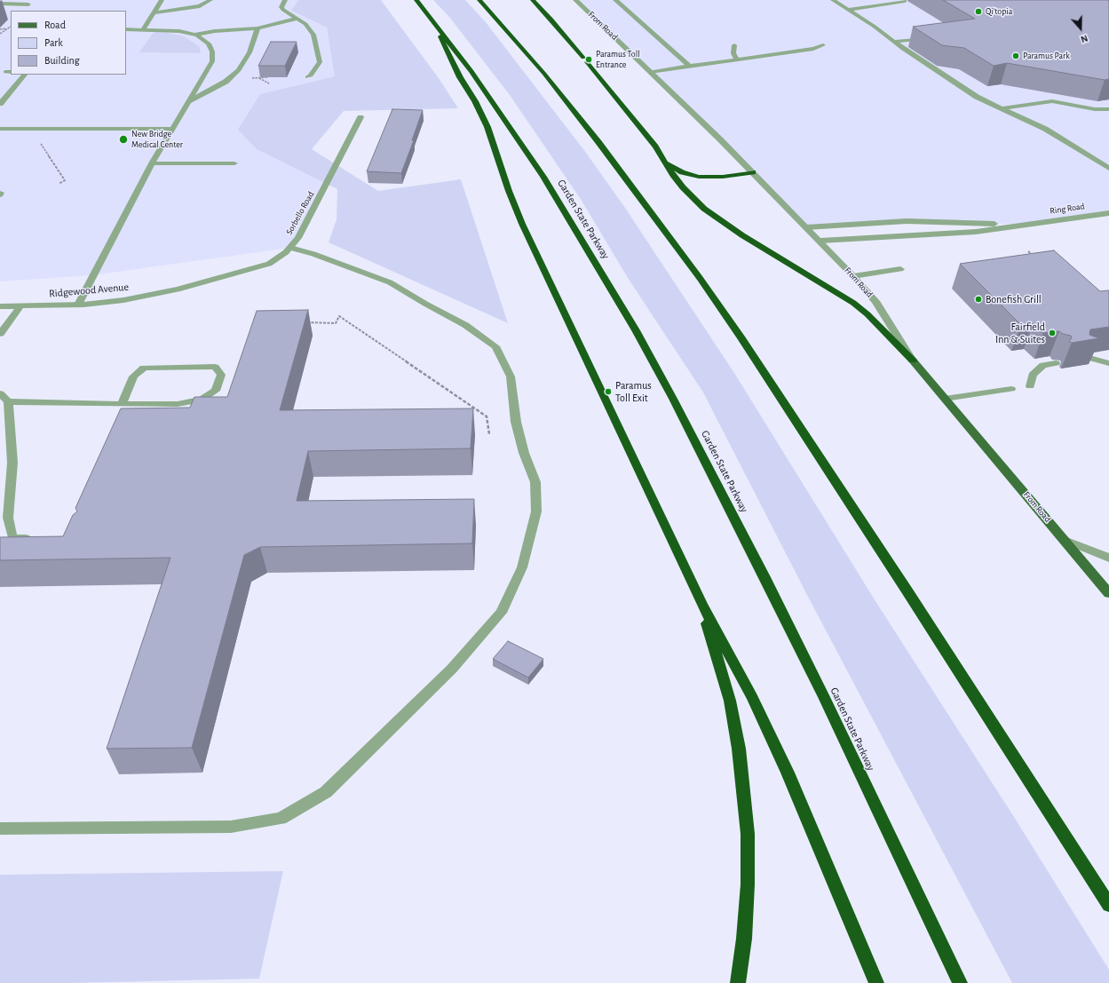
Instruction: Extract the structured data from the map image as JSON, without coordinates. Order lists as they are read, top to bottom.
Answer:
{
  "streets": {
    "highway": ["Garden State Parkway"],
    "main road": ["From Road"],
    "street": ["Ring Road", "Sorbello Road", "Ridgewood Avenue"]
  },
  "crossings": [
    ["Sorbello Road", "Ridgewood Avenue"]
  ],
  "places": [
    "Qi'topia",
    "Paramus Park",
    "Paramus Toll Entrance",
    "New Bridge Medical Center",
    "Bonefish Grill",
    "Fairfield Inn & Suites",
    "Paramus Toll Exit"
  ],
  "legend": ["Road", "Park", "Building"],
  "north": "bottom"
}
